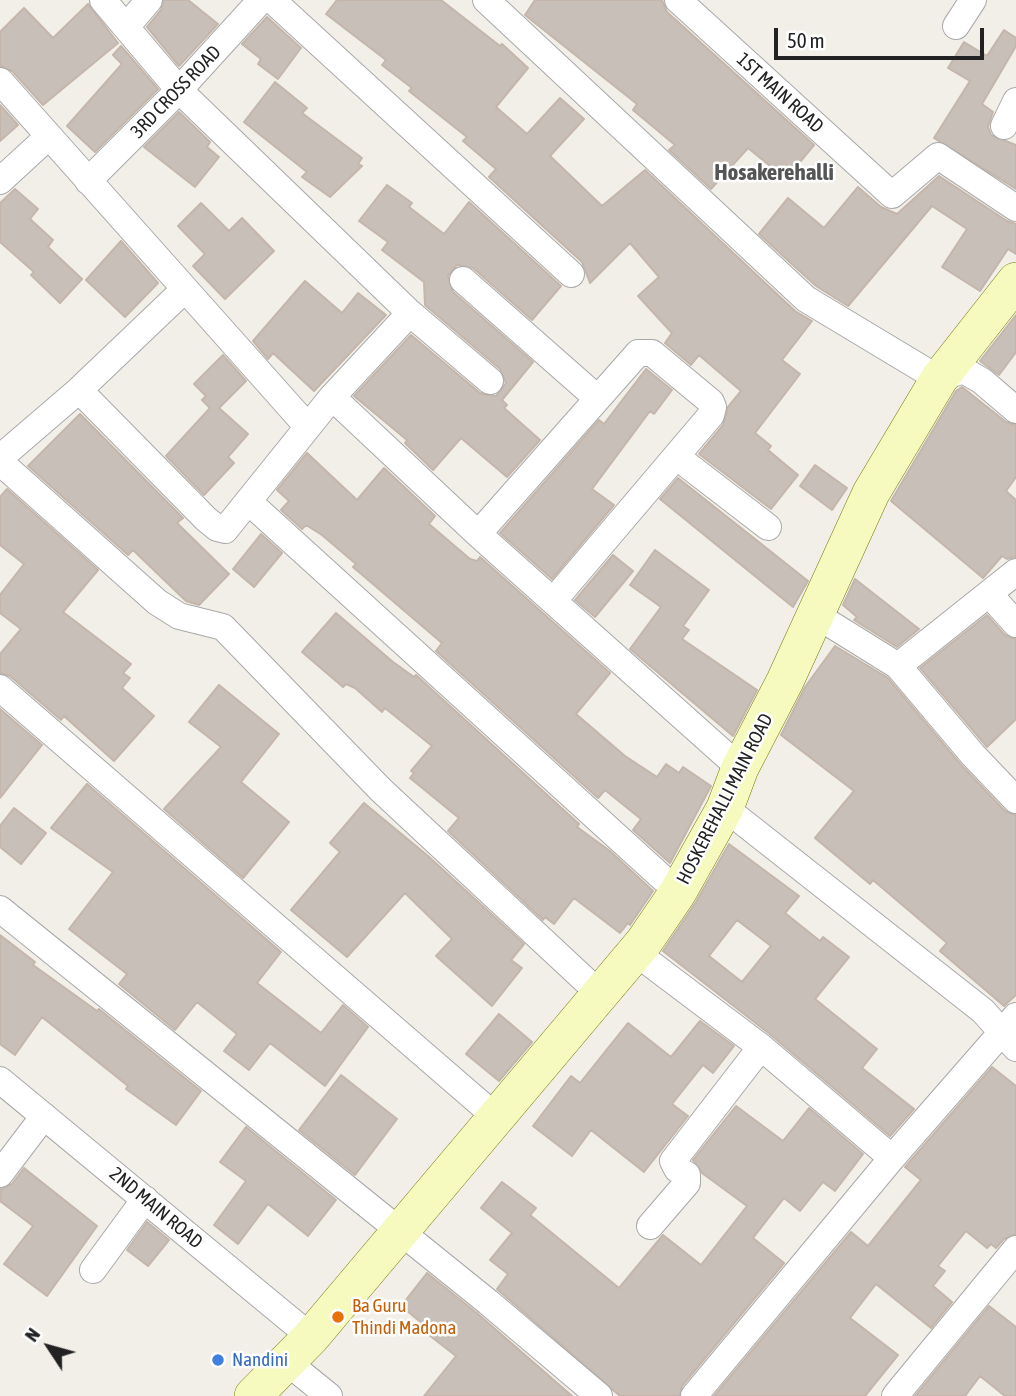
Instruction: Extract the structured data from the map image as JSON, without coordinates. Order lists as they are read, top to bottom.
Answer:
{
  "streets": {
    "street": [
      "3RD CROSS ROAD",
      "1ST MAIN ROAD",
      "HOSKEREHALLI MAIN ROAD",
      "2ND MAIN ROAD"
    ]
  },
  "crossings": [
    ["HOSKEREHALLI MAIN ROAD", "2ND MAIN ROAD"]
  ],
  "districts": ["Hosakerehalli"],
  "places": ["Ba Guru Thindi Madona", "Nandini"],
  "scale_bar": "50 m",
  "north": "top left"
}
